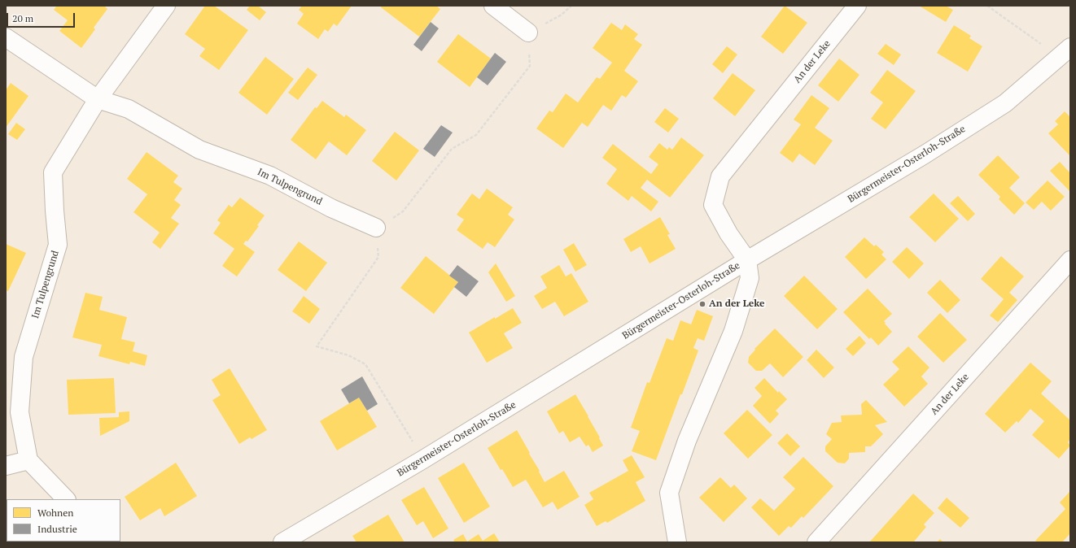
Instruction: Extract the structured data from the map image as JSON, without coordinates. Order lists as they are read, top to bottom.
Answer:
{
  "streets": {
    "street": ["An der Leke", "Bürgermeister-Osterloh-Straße", "Im Tulpengrund"]
  },
  "crossings": [
    ["An der Leke", "Bürgermeister-Osterloh-Straße"]
  ],
  "places": ["An der Leke"],
  "legend": ["Wohnen", "Industrie"],
  "scale_bar": "20 m"
}
